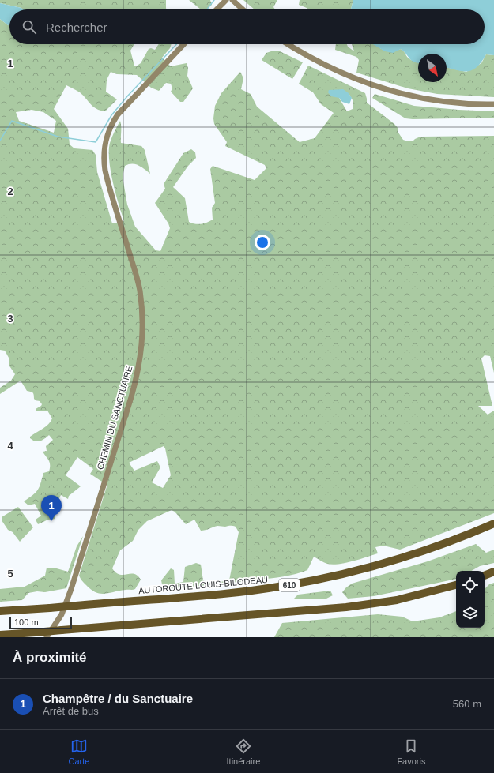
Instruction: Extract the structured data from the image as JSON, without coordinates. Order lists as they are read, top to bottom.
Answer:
{
  "streets": {
    "highway": ["AUTOROUTE LOUIS-BILODEAU", "610"],
    "street": ["CHEMIN DU SANCTUAIRE"]
  },
  "scale_bar": "100 m",
  "north": "bottom right",
  "page": {
    "search": "Rechercher",
    "pins": "1",
    "scale": "100 m",
    "heading": "À proximité",
    "list": [
      {
        "mark": "1",
        "name": "Champêtre / du Sanctuaire",
        "note": "Arrêt de bus",
        "value": "560 m"
      }
    ],
    "nav": ["Carte", "Itinéraire", "Favoris"]
  },
  "grid": {
    "rows": [
      "1",
      "2",
      "3",
      "4",
      "5"
    ]
  }
}
